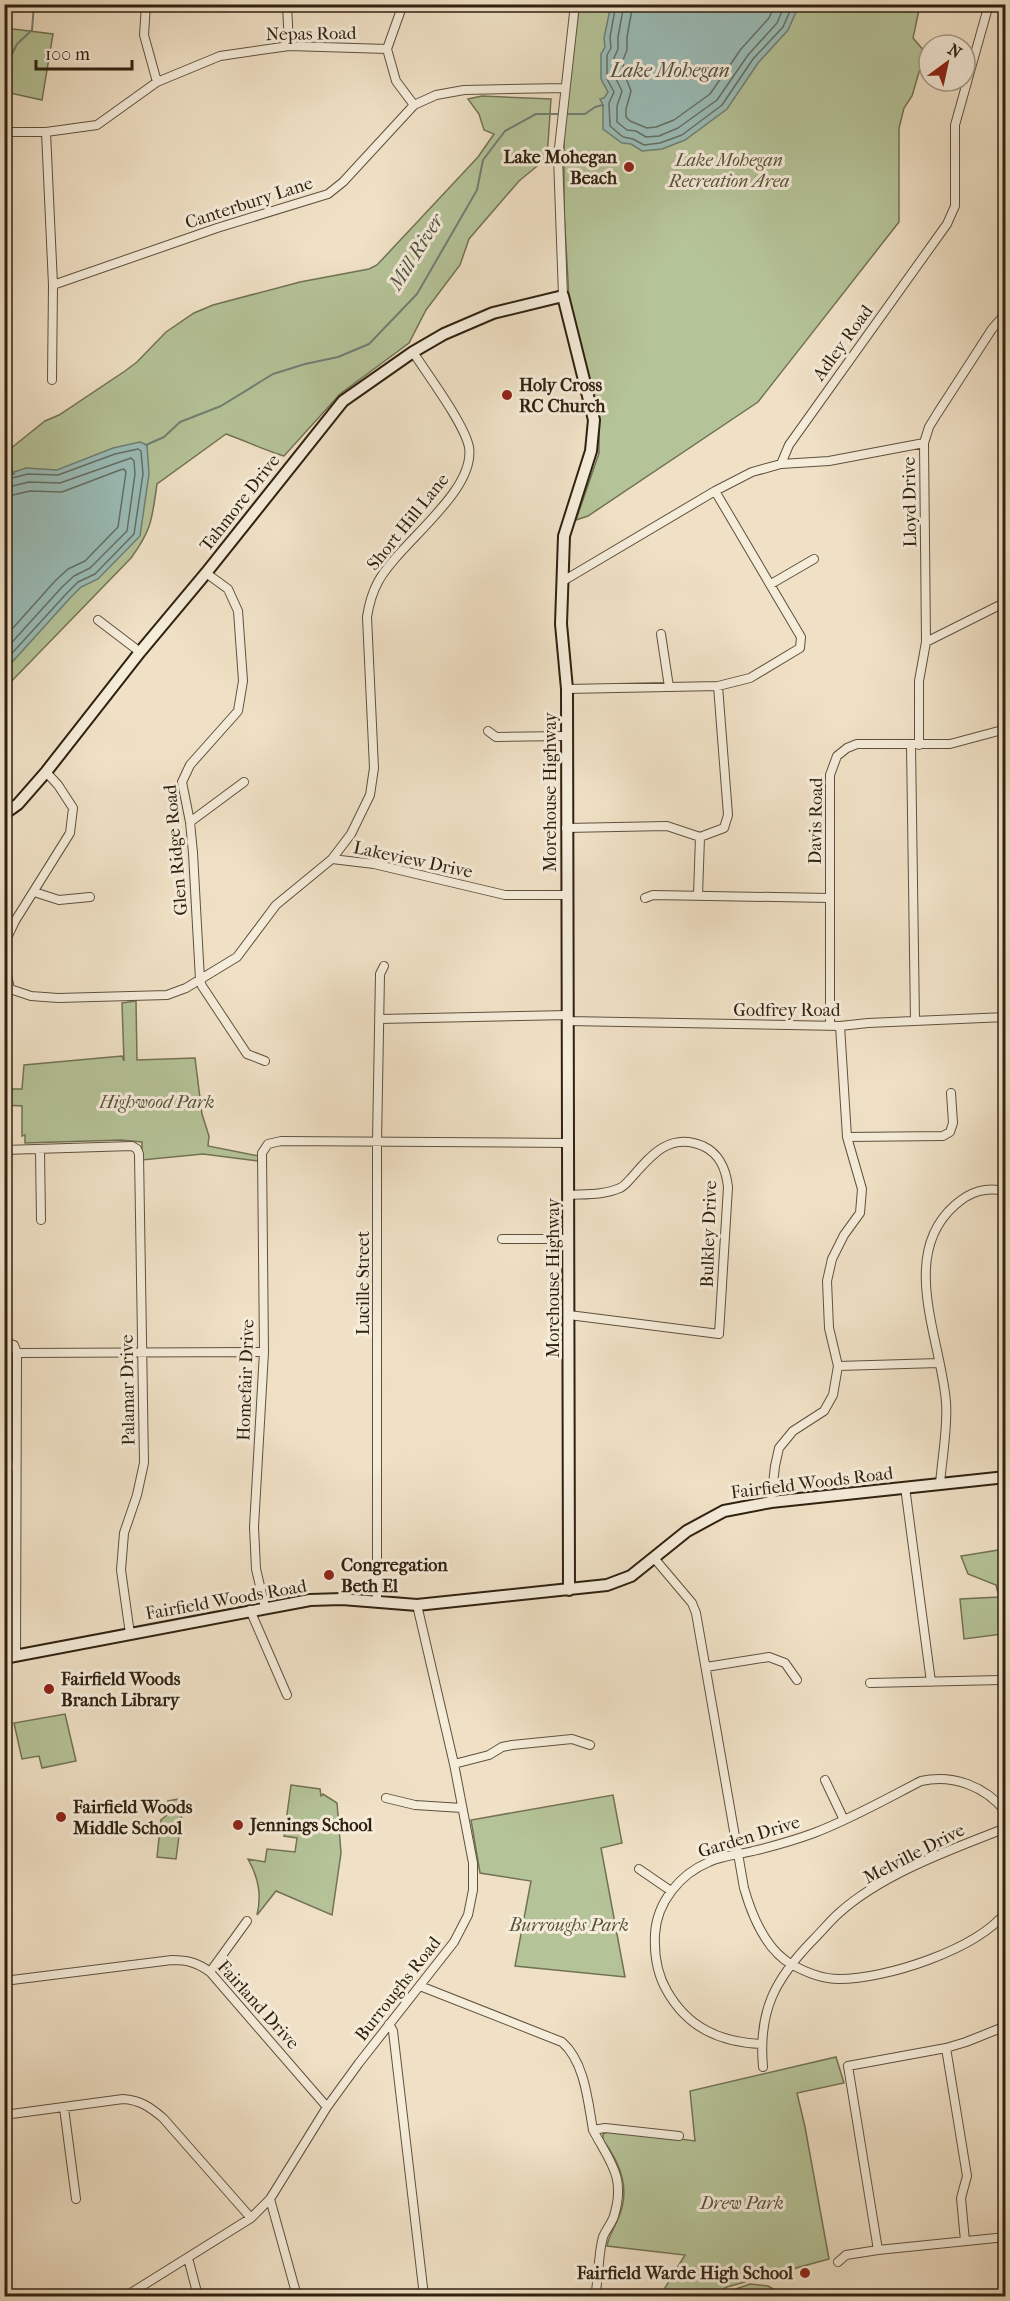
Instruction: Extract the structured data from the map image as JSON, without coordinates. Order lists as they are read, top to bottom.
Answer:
{
  "streets": {
    "street": [
      "Nepas Road",
      "Canterbury Lane",
      "Adley Road",
      "Lloyd Drive",
      "Tahmore Drive",
      "Short Hill Lane",
      "Morehouse Highway",
      "Davis Road",
      "Glen Ridge Road",
      "Lakeview Drive",
      "Godfrey Road",
      "Bulkley Drive",
      "Lucille Street",
      "Homefair Drive",
      "Palamar Drive",
      "Fairfield Woods Road",
      "Garden Drive",
      "Melville Drive",
      "Burroughs Road",
      "Fairland Drive"
    ]
  },
  "crossings": [
    ["Canterbury Lane", "Morehouse Highway"],
    ["Lloyd Drive", "Davis Road"],
    ["Lloyd Drive", "Godfrey Road"],
    ["Tahmore Drive", "Short Hill Lane"],
    ["Tahmore Drive", "Morehouse Highway"],
    ["Tahmore Drive", "Glen Ridge Road"],
    ["Short Hill Lane", "Lakeview Drive"],
    ["Morehouse Highway", "Lakeview Drive"],
    ["Morehouse Highway", "Godfrey Road"],
    ["Morehouse Highway", "Bulkley Drive"],
    ["Morehouse Highway", "Fairfield Woods Road"],
    ["Davis Road", "Godfrey Road"],
    ["Glen Ridge Road", "Lakeview Drive"],
    ["Godfrey Road", "Lucille Street"],
    ["Lucille Street", "Homefair Drive"],
    ["Lucille Street", "Fairfield Woods Road"],
    ["Homefair Drive", "Fairfield Woods Road"],
    ["Palamar Drive", "Fairfield Woods Road"],
    ["Fairfield Woods Road", "Burroughs Road"],
    ["Garden Drive", "Melville Drive"],
    ["Burroughs Road", "Fairland Drive"]
  ],
  "water": ["Lake Mohegan", "Mill River"],
  "parks": [
    "Lake Mohegan Recreation Area",
    "Highwood Park",
    "Burroughs Park",
    "Drew Park"
  ],
  "places": [
    "Lake Mohegan Beach",
    "Holy Cross RC Church",
    "Congregation Beth El",
    "Fairfield Woods Branch Library",
    "Fairfield Woods Middle School",
    "Jennings School",
    "Fairfield Warde High School"
  ],
  "scale_bar": "100 m",
  "north": "top right"
}
